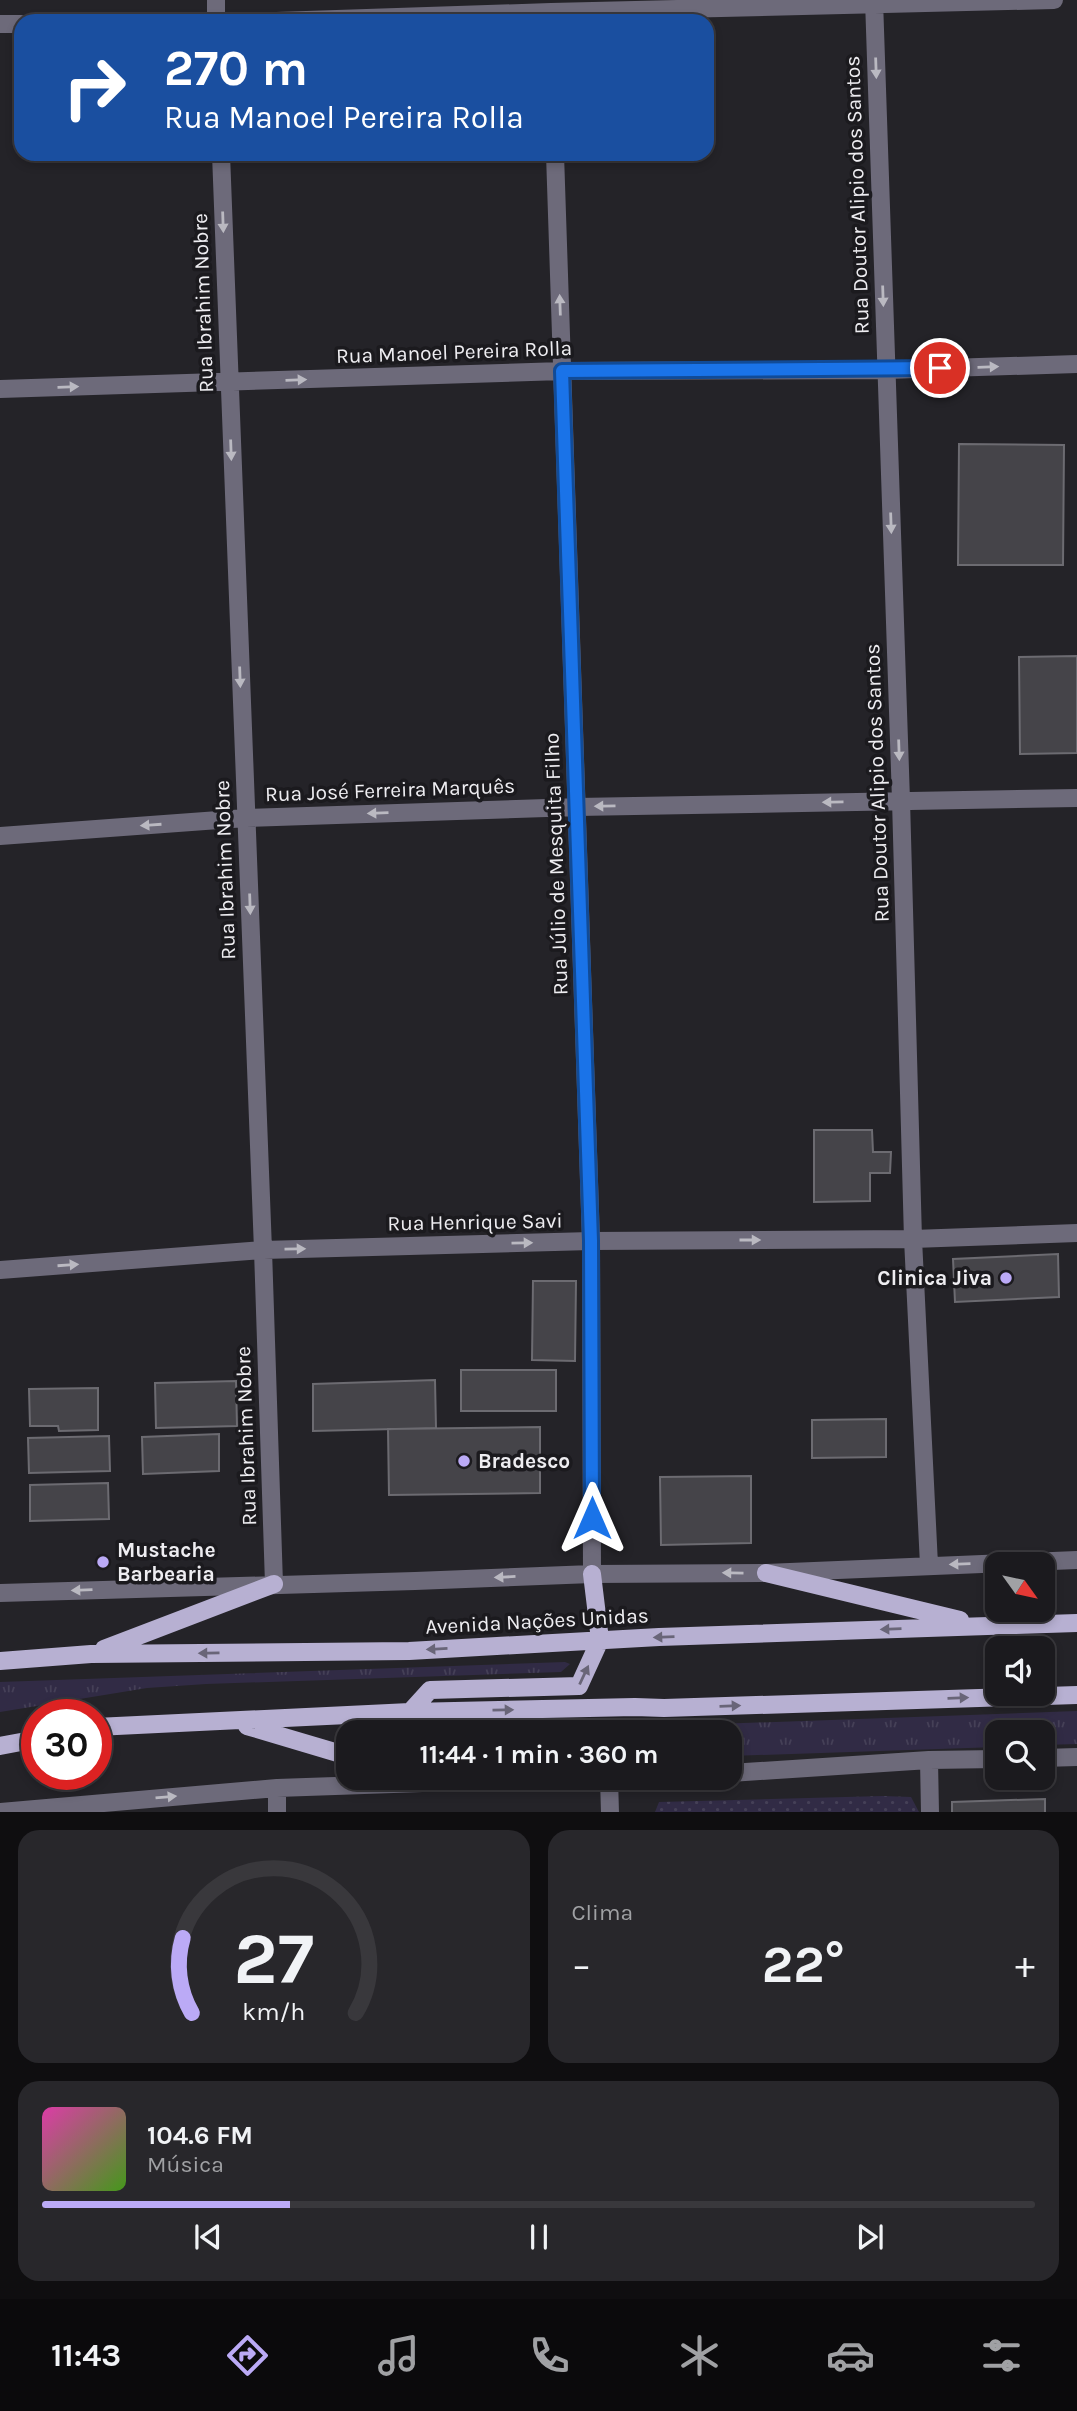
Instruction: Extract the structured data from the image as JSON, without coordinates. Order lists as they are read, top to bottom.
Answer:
{
  "streets": {
    "main road": ["Avenida Nações Unidas"],
    "street": [
      "Rua Doutor Alipio dos Santos",
      "Rua Ibrahim Nobre",
      "Rua Manoel Pereira Rolla",
      "Rua José Ferreira Marquês",
      "Rua Júlio de Mesquita Filho",
      "Rua Henrique Savi"
    ]
  },
  "crossings": [
    ["Rua Doutor Alipio dos Santos", "Rua Manoel Pereira Rolla"],
    ["Rua Doutor Alipio dos Santos", "Rua José Ferreira Marquês"],
    ["Rua Doutor Alipio dos Santos", "Rua Henrique Savi"],
    ["Rua Doutor Alipio dos Santos", "Avenida Nações Unidas"],
    ["Rua Ibrahim Nobre", "Rua Manoel Pereira Rolla"],
    ["Rua Ibrahim Nobre", "Rua José Ferreira Marquês"],
    ["Rua Ibrahim Nobre", "Rua Henrique Savi"],
    ["Rua Ibrahim Nobre", "Avenida Nações Unidas"],
    ["Rua Manoel Pereira Rolla", "Rua Júlio de Mesquita Filho"],
    ["Rua José Ferreira Marquês", "Rua Júlio de Mesquita Filho"],
    ["Rua Júlio de Mesquita Filho", "Rua Henrique Savi"],
    ["Rua Júlio de Mesquita Filho", "Avenida Nações Unidas"]
  ],
  "one_way": [
    "Rua Doutor Alipio dos Santos",
    "Rua Ibrahim Nobre",
    "Rua Manoel Pereira Rolla",
    "Rua José Ferreira Marquês",
    "Rua Henrique Savi"
  ],
  "places": ["Clinica Jiva", "Bradesco", "Mustache Barbearia"],
  "north": "bottom right",
  "page": {
    "turn": ["270 m", "Rua Manoel Pereira Rolla"],
    "limit": "30",
    "trip": "11:44 · 1 min · 360 m",
    "tile": "Clima",
    "heat": ["−", "22°", "+"],
    "song": ["104.6 FM", "Música"],
    "tabs": "11:43",
    "gauge": ["27", "km/h"]
  }
}
